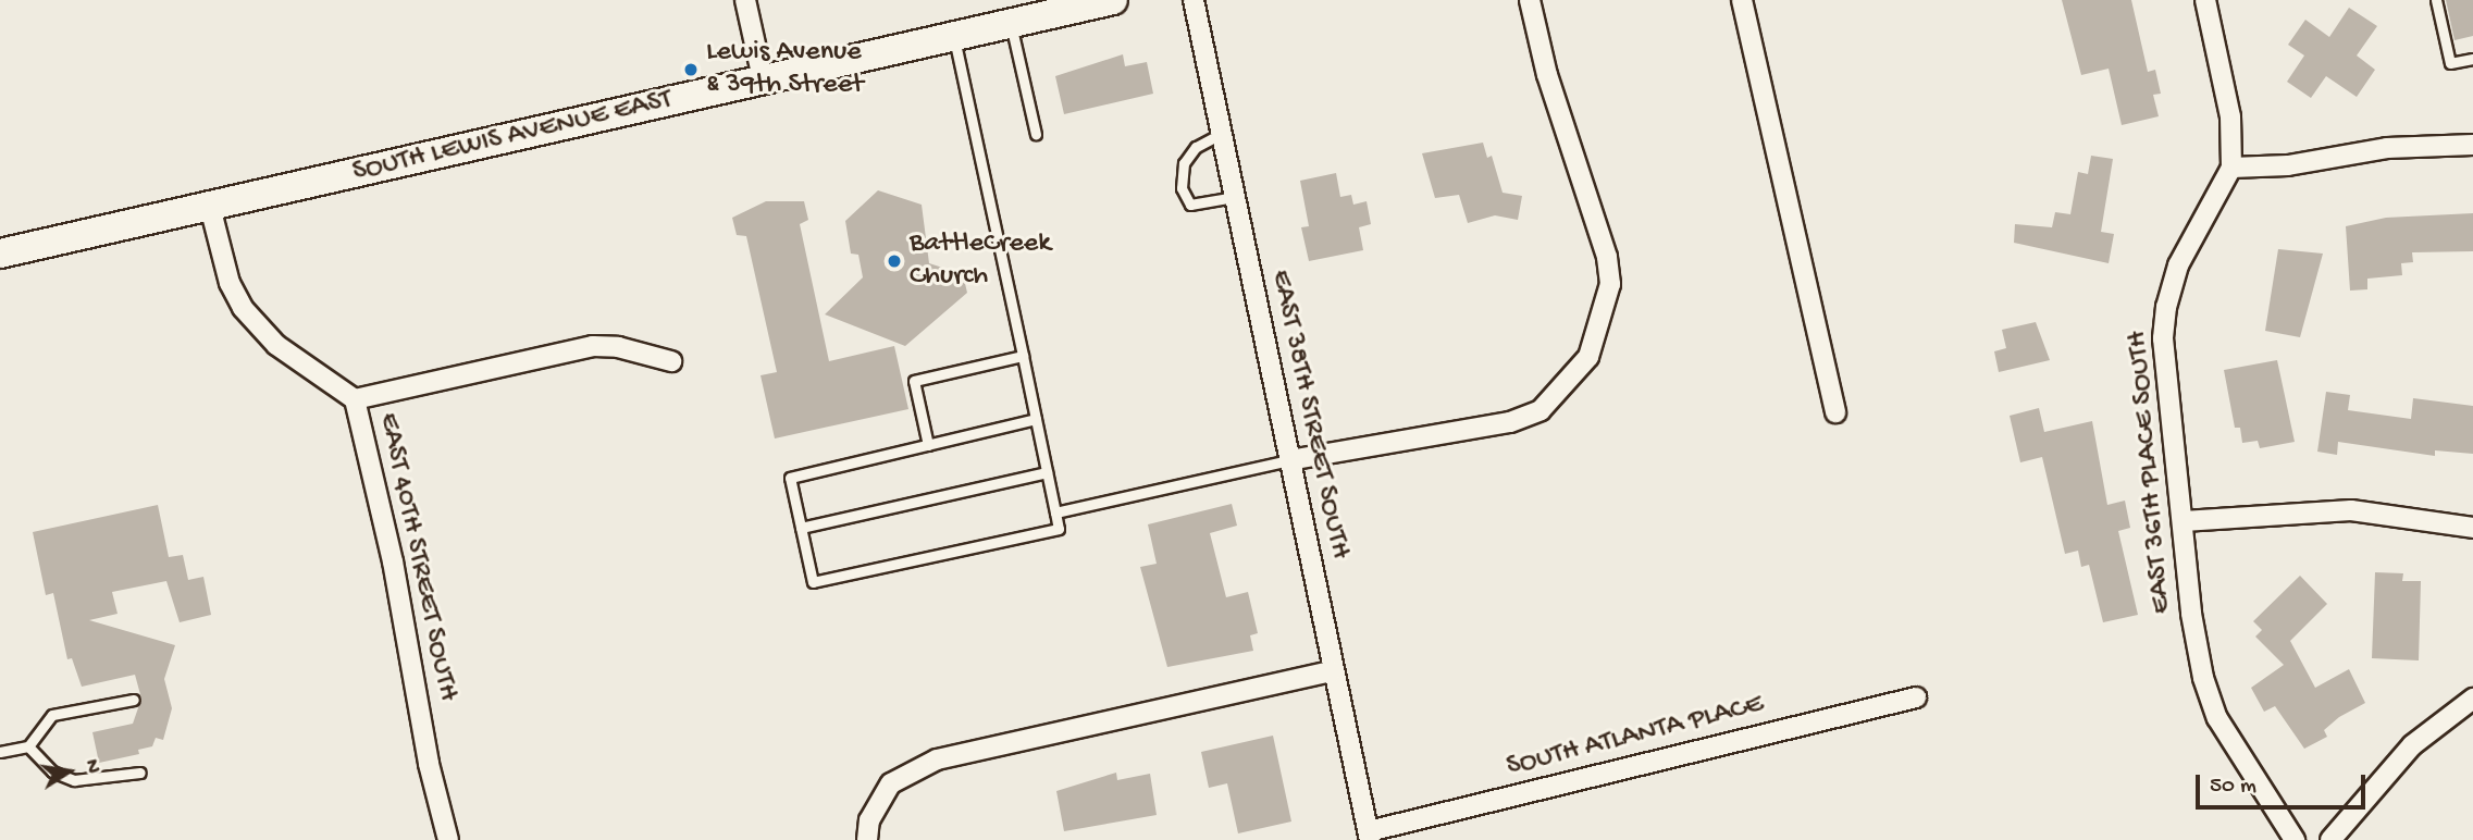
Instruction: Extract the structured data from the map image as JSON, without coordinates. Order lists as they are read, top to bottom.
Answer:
{
  "streets": {
    "main road": ["SOUTH LEWIS AVENUE EAST"],
    "street": [
      "EAST 38TH STREET SOUTH",
      "EAST 36TH PLACE SOUTH",
      "EAST 40TH STREET SOUTH",
      "SOUTH ATLANTA PLACE"
    ]
  },
  "crossings": [
    ["SOUTH LEWIS AVENUE EAST", "EAST 40TH STREET SOUTH"],
    ["EAST 38TH STREET SOUTH", "SOUTH ATLANTA PLACE"]
  ],
  "places": ["Lewis Avenue & 39th Street", "BattleCreek Church"],
  "scale_bar": "50 m",
  "north": "right"
}
